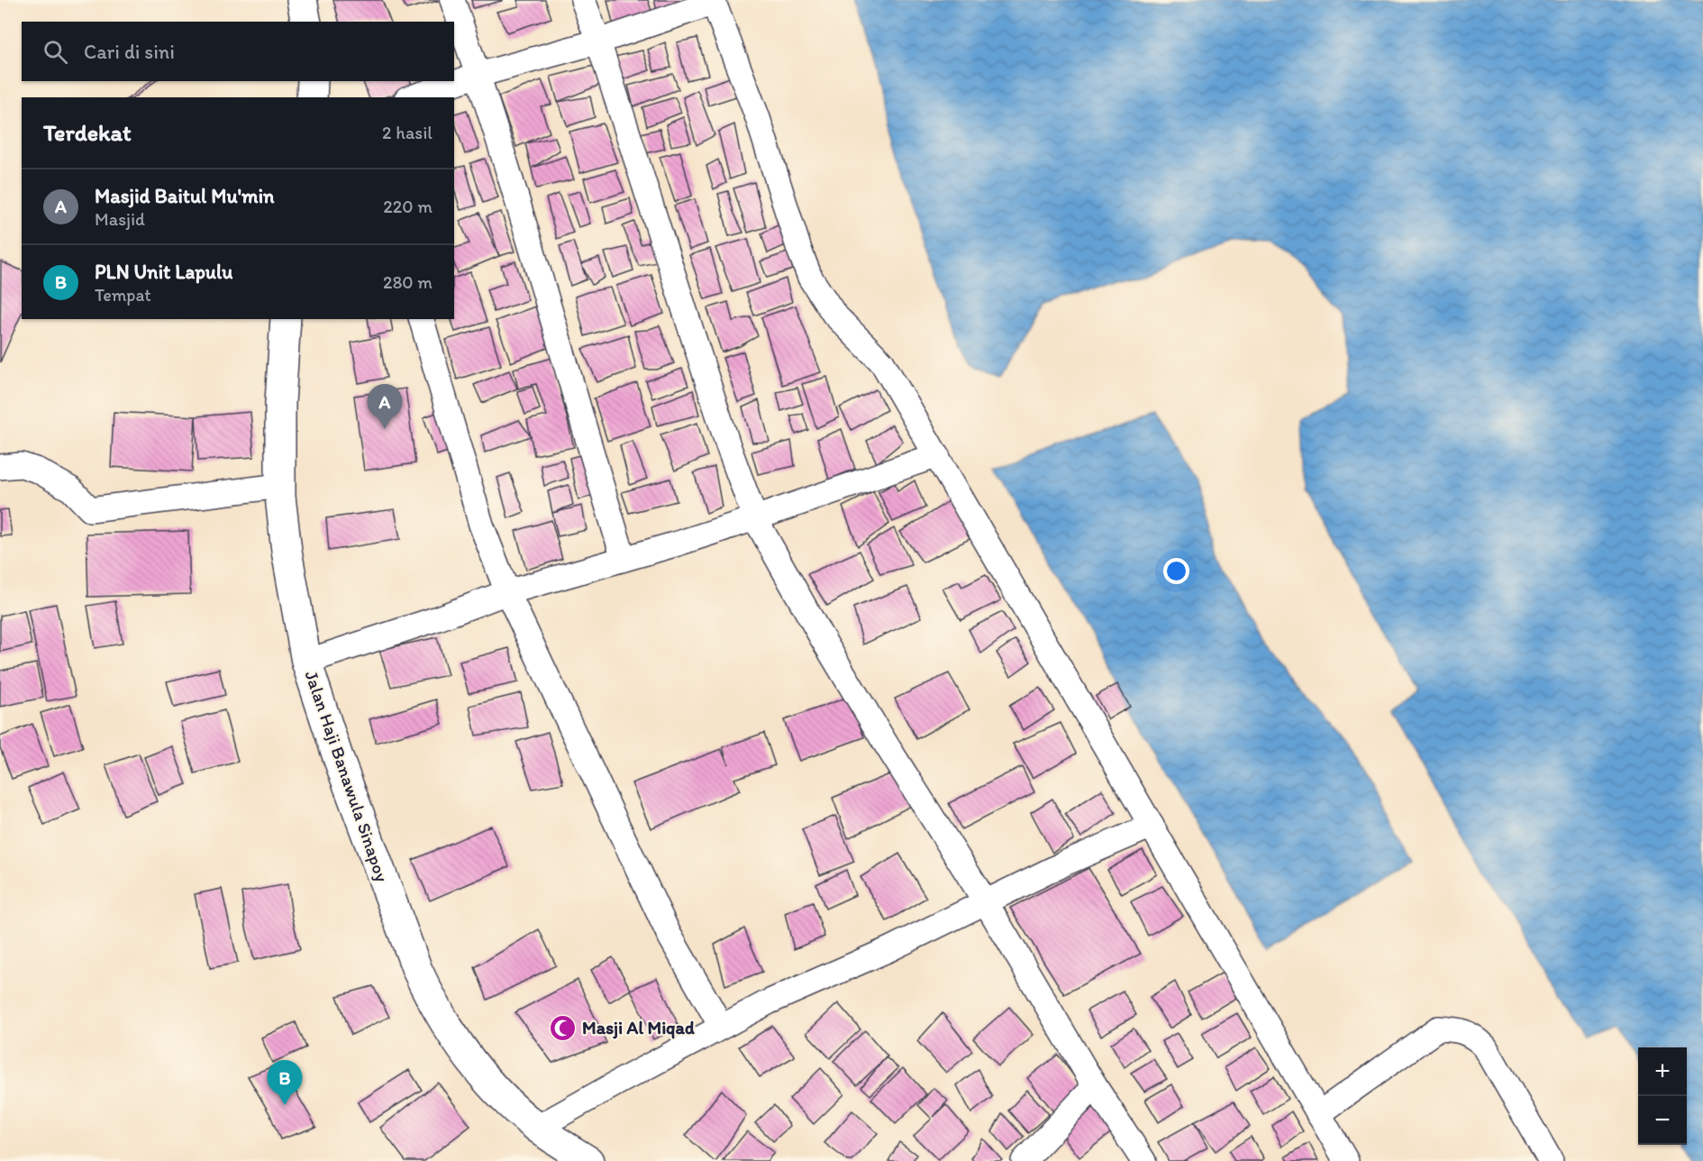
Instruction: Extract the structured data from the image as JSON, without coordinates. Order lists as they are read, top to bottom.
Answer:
{
  "streets": {
    "highway": ["Jalan Haji Banawula Sinapoy"]
  },
  "places": {
    "mosque": ["Masji Al Miqad"]
  },
  "page": {
    "search": "Cari di sini",
    "heading": ["Terdekat", "2 hasil"],
    "list": [
      {
        "mark": "A",
        "name": "Masjid Baitul Mu'min",
        "note": "Masjid",
        "value": "220 m"
      },
      {
        "mark": "B",
        "name": "PLN Unit Lapulu",
        "note": "Tempat",
        "value": "280 m"
      }
    ],
    "pins": ["A", "B"],
    "map_buttons": ["+", "−"]
  }
}
